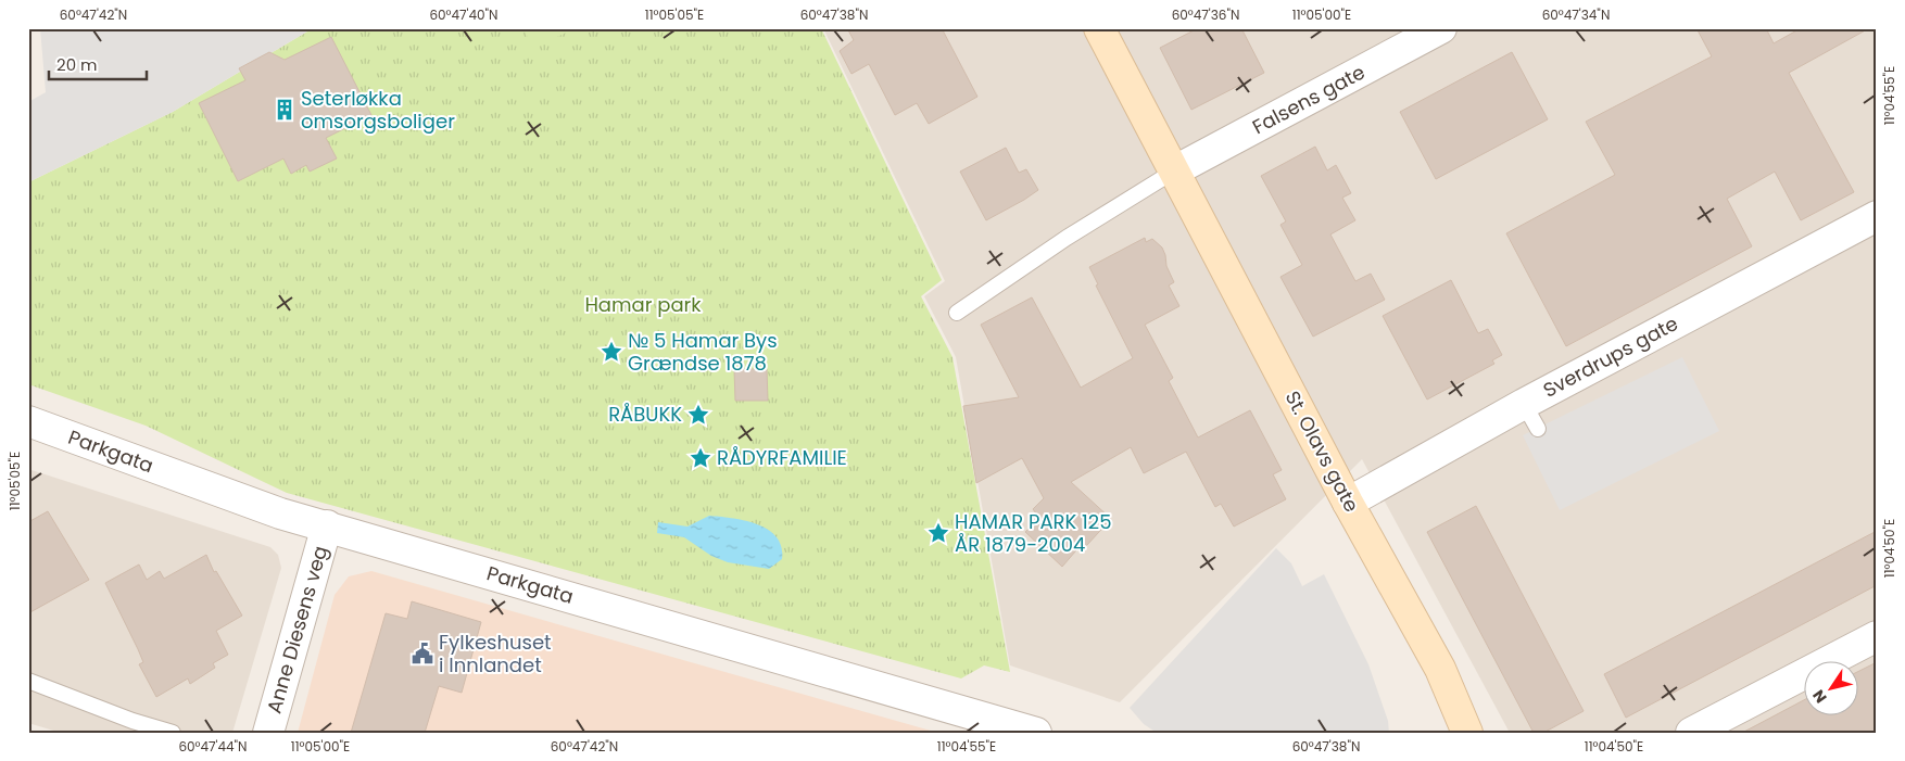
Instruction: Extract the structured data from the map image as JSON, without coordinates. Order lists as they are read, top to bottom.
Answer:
{
  "streets": {
    "main road": ["St. Olavs gate"],
    "street": [
      "Falsens gate",
      "Sverdrups gate",
      "Parkgata",
      "Anne Diesens veg"
    ]
  },
  "crossings": [
    ["Falsens gate", "St. Olavs gate"],
    ["Sverdrups gate", "St. Olavs gate"],
    ["Parkgata", "Anne Diesens veg"]
  ],
  "parks": ["Hamar park"],
  "places": {
    "building": ["Seterløkka omsorgsboliger"],
    "place": [
      "№ 5 Hamar Bys Grændse 1878",
      "RÅBUKK",
      "RÅDYRFAMILIE",
      "HAMAR PARK 125 ÅR 1879-2004"
    ],
    "public building": ["Fylkeshuset i Innlandet"]
  },
  "scale_bar": "20 m",
  "north": "bottom left",
  "coordinates": [
    "60°47'42\"N",
    "60°47'40\"N",
    "11°05'05\"E",
    "60°47'38\"N",
    "60°47'36\"N",
    "11°05'00\"E",
    "60°47'34\"N",
    "11°04'55\"E",
    "11°04'50\"E",
    "60°47'44\"N"
  ]
}
